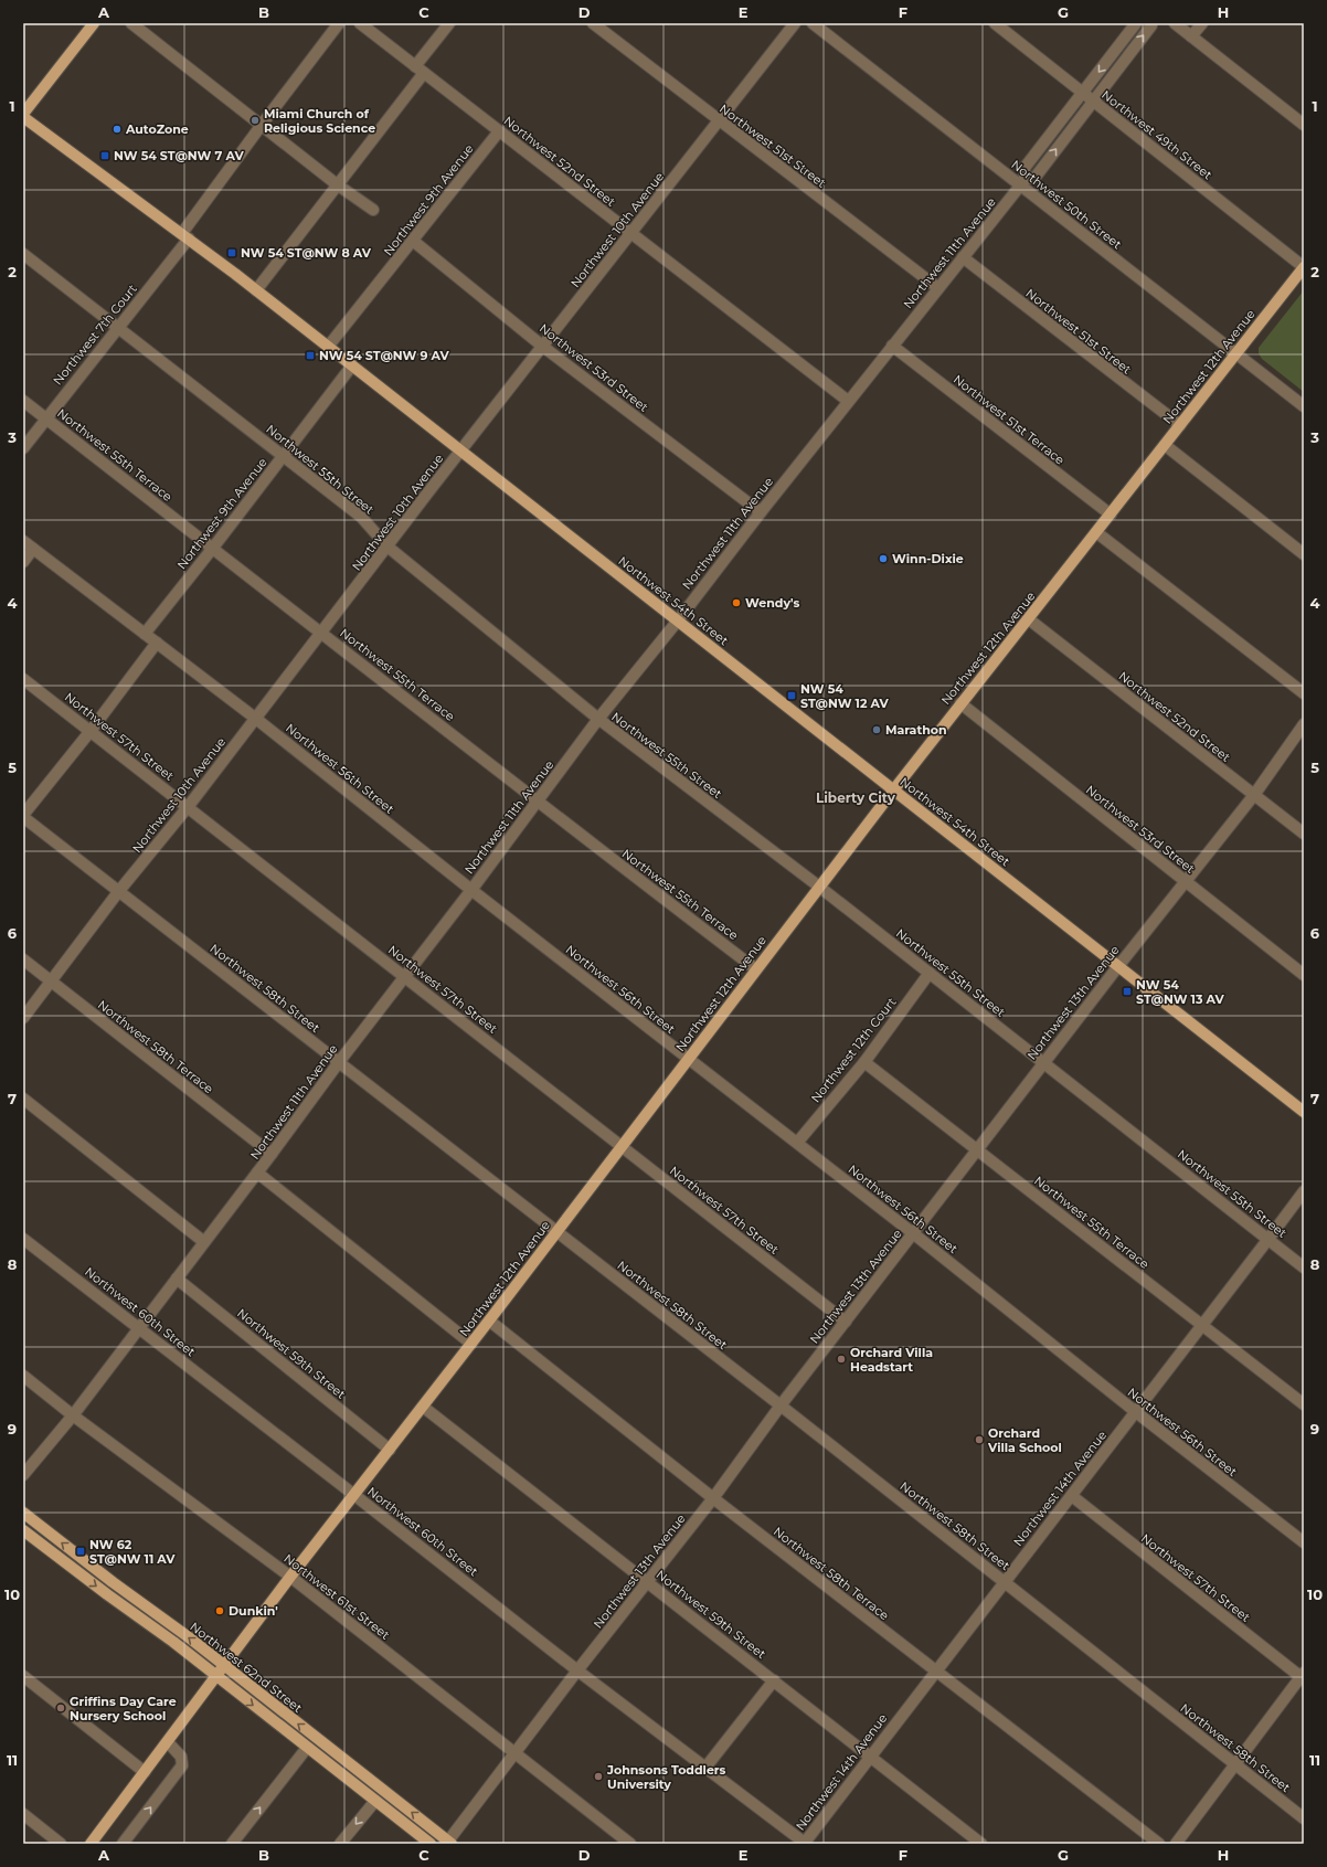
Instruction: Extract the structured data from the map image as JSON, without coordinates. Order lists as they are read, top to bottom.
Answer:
{
  "streets": {
    "main road": ["Northwest 12th Avenue", "Northwest 54th Street", "Northwest 62nd Street"],
    "street": [
      "Northwest 49th Street",
      "Northwest 51st Street",
      "Northwest 52nd Street",
      "Northwest 9th Avenue",
      "Northwest 50th Street",
      "Northwest 10th Avenue",
      "Northwest 11th Avenue",
      "Northwest 7th Court",
      "Northwest 53rd Street",
      "Northwest 51st Terrace",
      "Northwest 55th Terrace",
      "Northwest 55th Street",
      "Northwest 57th Street",
      "Northwest 56th Street",
      "Northwest 58th Street",
      "Northwest 13th Avenue",
      "Northwest 58th Terrace",
      "Northwest 12th Court",
      "Northwest 60th Street",
      "Northwest 59th Street",
      "Northwest 14th Avenue",
      "Northwest 61st Street"
    ]
  },
  "crossings": [
    ["Northwest 49th Street", "Northwest 11th Avenue"],
    ["Northwest 49th Street", "Northwest 12th Avenue"],
    ["Northwest 51st Street", "Northwest 10th Avenue"],
    ["Northwest 51st Street", "Northwest 11th Avenue"],
    ["Northwest 51st Street", "Northwest 12th Avenue"],
    ["Northwest 52nd Street", "Northwest 9th Avenue"],
    ["Northwest 52nd Street", "Northwest 10th Avenue"],
    ["Northwest 52nd Street", "Northwest 11th Avenue"],
    ["Northwest 52nd Street", "Northwest 12th Avenue"],
    ["Northwest 52nd Street", "Northwest 13th Avenue"],
    ["Northwest 9th Avenue", "Northwest 53rd Street"],
    ["Northwest 9th Avenue", "Northwest 55th Terrace"],
    ["Northwest 9th Avenue", "Northwest 55th Street"],
    ["Northwest 9th Avenue", "Northwest 54th Street"],
    ["Northwest 9th Avenue", "Northwest 56th Street"],
    ["Northwest 50th Street", "Northwest 11th Avenue"],
    ["Northwest 50th Street", "Northwest 12th Avenue"],
    ["Northwest 10th Avenue", "Northwest 53rd Street"],
    ["Northwest 10th Avenue", "Northwest 55th Terrace"],
    ["Northwest 10th Avenue", "Northwest 55th Street"],
    ["Northwest 10th Avenue", "Northwest 54th Street"],
    ["Northwest 10th Avenue", "Northwest 57th Street"],
    ["Northwest 10th Avenue", "Northwest 56th Street"],
    ["Northwest 10th Avenue", "Northwest 58th Street"],
    ["Northwest 10th Avenue", "Northwest 58th Terrace"],
    ["Northwest 11th Avenue", "Northwest 53rd Street"],
    ["Northwest 11th Avenue", "Northwest 51st Terrace"],
    ["Northwest 11th Avenue", "Northwest 55th Terrace"],
    ["Northwest 11th Avenue", "Northwest 55th Street"],
    ["Northwest 11th Avenue", "Northwest 54th Street"],
    ["Northwest 11th Avenue", "Northwest 57th Street"],
    ["Northwest 11th Avenue", "Northwest 56th Street"],
    ["Northwest 11th Avenue", "Northwest 58th Street"],
    ["Northwest 11th Avenue", "Northwest 58th Terrace"],
    ["Northwest 11th Avenue", "Northwest 60th Street"],
    ["Northwest 11th Avenue", "Northwest 59th Street"],
    ["Northwest 11th Avenue", "Northwest 61st Street"],
    ["Northwest 7th Court", "Northwest 55th Terrace"],
    ["Northwest 7th Court", "Northwest 55th Street"],
    ["Northwest 7th Court", "Northwest 54th Street"],
    ["Northwest 12th Avenue", "Northwest 53rd Street"],
    ["Northwest 12th Avenue", "Northwest 51st Terrace"],
    ["Northwest 12th Avenue", "Northwest 55th Terrace"],
    ["Northwest 12th Avenue", "Northwest 55th Street"],
    ["Northwest 12th Avenue", "Northwest 54th Street"],
    ["Northwest 12th Avenue", "Northwest 57th Street"],
    ["Northwest 12th Avenue", "Northwest 56th Street"],
    ["Northwest 12th Avenue", "Northwest 58th Street"],
    ["Northwest 12th Avenue", "Northwest 58th Terrace"],
    ["Northwest 12th Avenue", "Northwest 60th Street"],
    ["Northwest 12th Avenue", "Northwest 59th Street"],
    ["Northwest 12th Avenue", "Northwest 61st Street"],
    ["Northwest 12th Avenue", "Northwest 62nd Street"],
    ["Northwest 53rd Street", "Northwest 13th Avenue"],
    ["Northwest 55th Terrace", "Northwest 13th Avenue"],
    ["Northwest 55th Terrace", "Northwest 12th Court"],
    ["Northwest 55th Terrace", "Northwest 14th Avenue"],
    ["Northwest 55th Street", "Northwest 13th Avenue"],
    ["Northwest 55th Street", "Northwest 12th Court"],
    ["Northwest 55th Street", "Northwest 14th Avenue"],
    ["Northwest 54th Street", "Northwest 13th Avenue"],
    ["Northwest 57th Street", "Northwest 13th Avenue"],
    ["Northwest 57th Street", "Northwest 14th Avenue"],
    ["Northwest 56th Street", "Northwest 13th Avenue"],
    ["Northwest 56th Street", "Northwest 12th Court"],
    ["Northwest 56th Street", "Northwest 14th Avenue"],
    ["Northwest 58th Street", "Northwest 13th Avenue"],
    ["Northwest 58th Street", "Northwest 14th Avenue"],
    ["Northwest 13th Avenue", "Northwest 58th Terrace"],
    ["Northwest 13th Avenue", "Northwest 60th Street"],
    ["Northwest 13th Avenue", "Northwest 59th Street"],
    ["Northwest 13th Avenue", "Northwest 61st Street"],
    ["Northwest 13th Avenue", "Northwest 62nd Street"],
    ["Northwest 58th Terrace", "Northwest 14th Avenue"],
    ["Northwest 60th Street", "Northwest 14th Avenue"],
    ["Northwest 59th Street", "Northwest 14th Avenue"]
  ],
  "districts": ["Liberty City"],
  "places": {
    "other": [
      "Miami Church of Religious Science",
      "AutoZone",
      "Winn-Dixie",
      "Wendy's",
      "Marathon",
      "Orchard Villa Headstart",
      "Orchard Villa School",
      "Dunkin'",
      "Griffins Day Care Nursery School",
      "Johnsons Toddlers University"
    ],
    "transit": [
      "NW 54 ST@NW 7 AV",
      "NW 54 ST@NW 8 AV",
      "NW 54 ST@NW 9 AV",
      "NW 54 ST@NW 12 AV",
      "NW 54 ST@NW 13 AV",
      "NW 62 ST@NW 11 AV"
    ]
  },
  "grid": {
    "columns": [
      "A",
      "B",
      "C",
      "D",
      "E",
      "F",
      "G",
      "H"
    ],
    "rows": [
      "1",
      "2",
      "3",
      "4",
      "5",
      "6",
      "7",
      "8",
      "9",
      "10",
      "11"
    ]
  }
}
